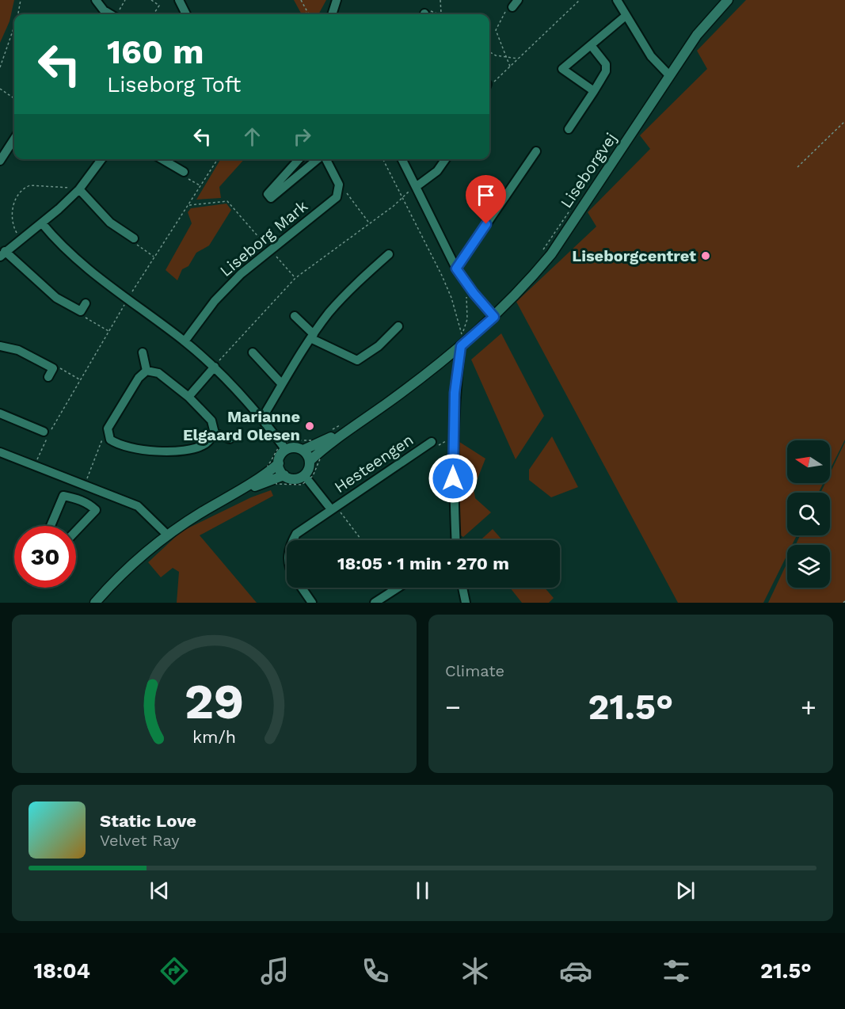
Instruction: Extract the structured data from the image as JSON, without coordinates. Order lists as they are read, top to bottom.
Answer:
{
  "streets": {
    "street": ["Liseborgvej", "Liseborg Mark", "Hesteengen"]
  },
  "crossings": [
    ["Liseborgvej", "Hesteengen"]
  ],
  "places": ["Liseborgcentret", "Marianne Elgaard Olesen"],
  "north": "left",
  "page": {
    "turn": ["160 m", "Liseborg Toft"],
    "limit": "30",
    "trip": "18:05 · 1 min · 270 m",
    "tile": "Climate",
    "heat": ["−", "21.5°", "+"],
    "song": ["Static Love", "Velvet Ray"],
    "tabs": ["18:04", "21.5°"],
    "gauge": ["29", "km/h"]
  }
}
